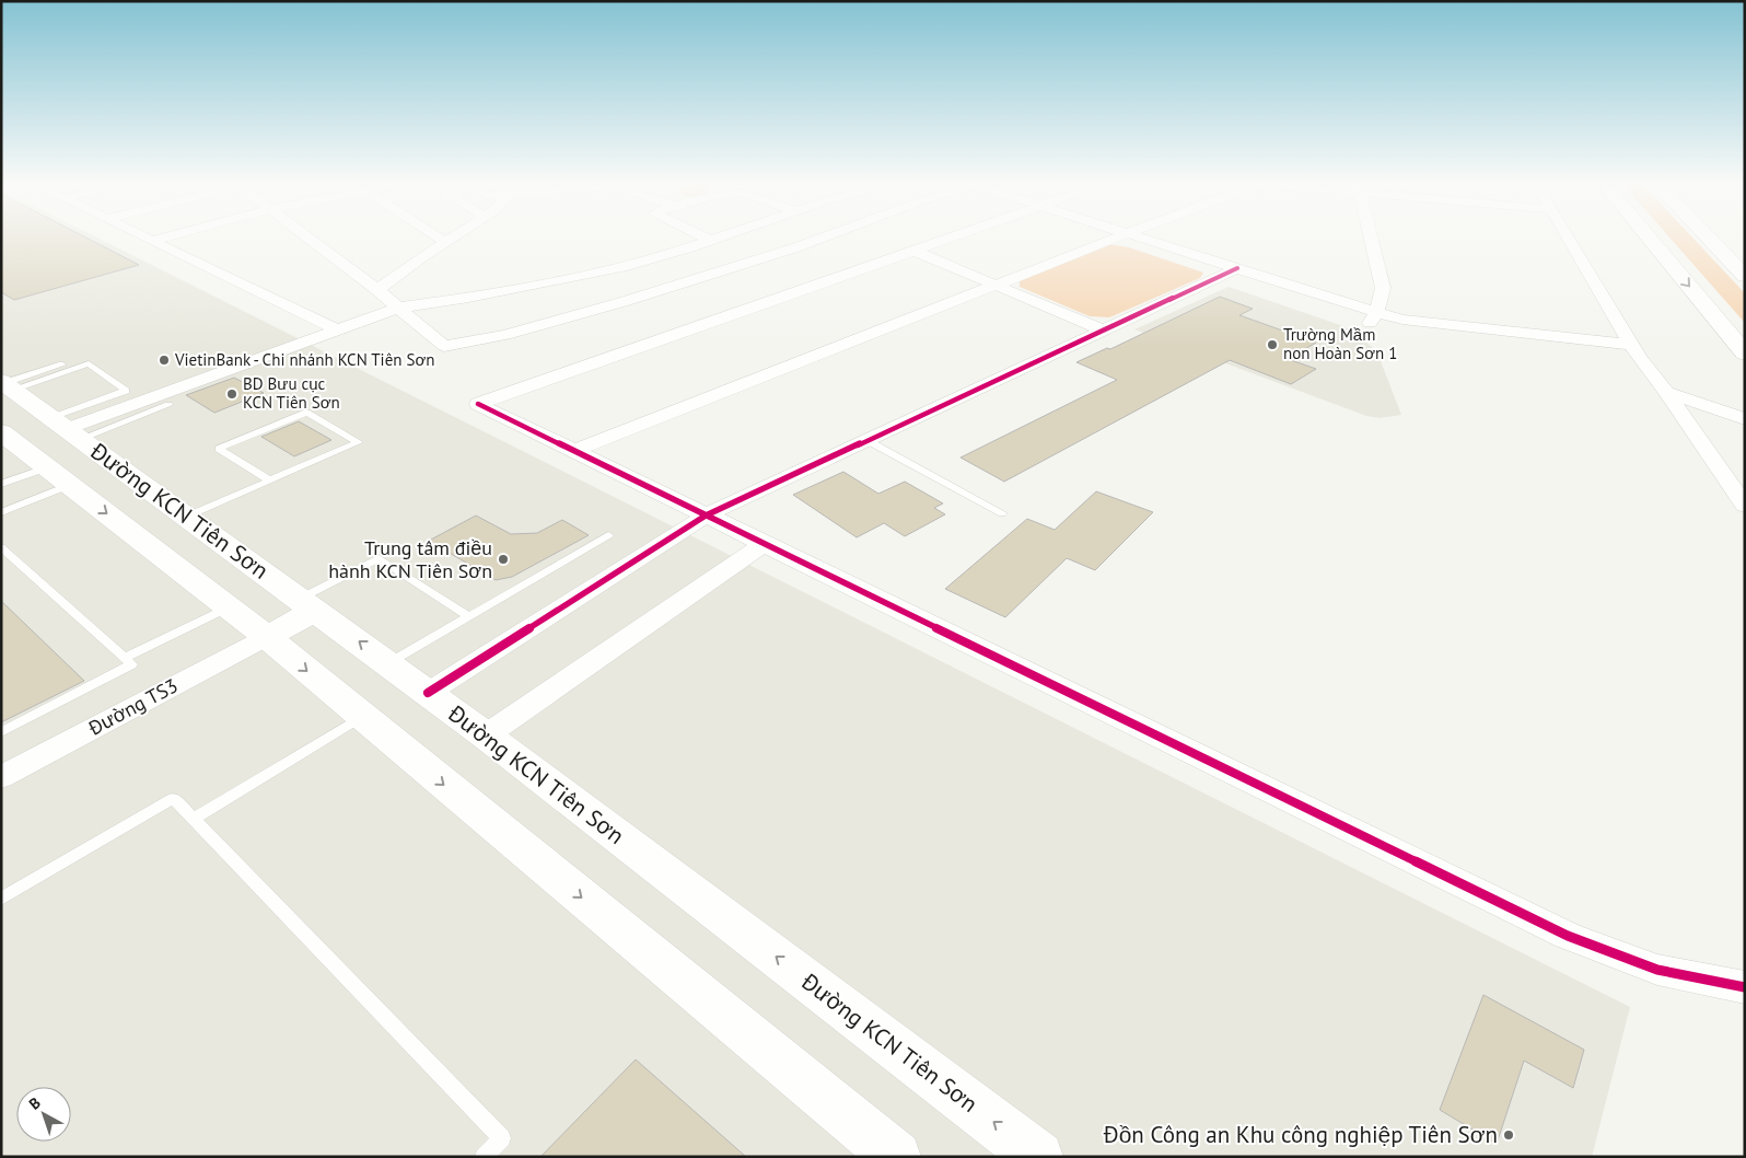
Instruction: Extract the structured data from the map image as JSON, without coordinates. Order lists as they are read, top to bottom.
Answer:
{
  "streets": {
    "main road": ["Đường KCN Tiên Sơn"],
    "street": ["Đường TS3"]
  },
  "places": [
    "Trường Mầm non Hoàn Sơn 1",
    "VietinBank - Chi nhánh KCN Tiên Sơn",
    "BD Bưu cục KCN Tiên Sơn",
    "Trung tâm điều hành KCN Tiên Sơn",
    "Đồn Công an Khu công nghiệp Tiên Sơn"
  ],
  "north": "top left"
}
